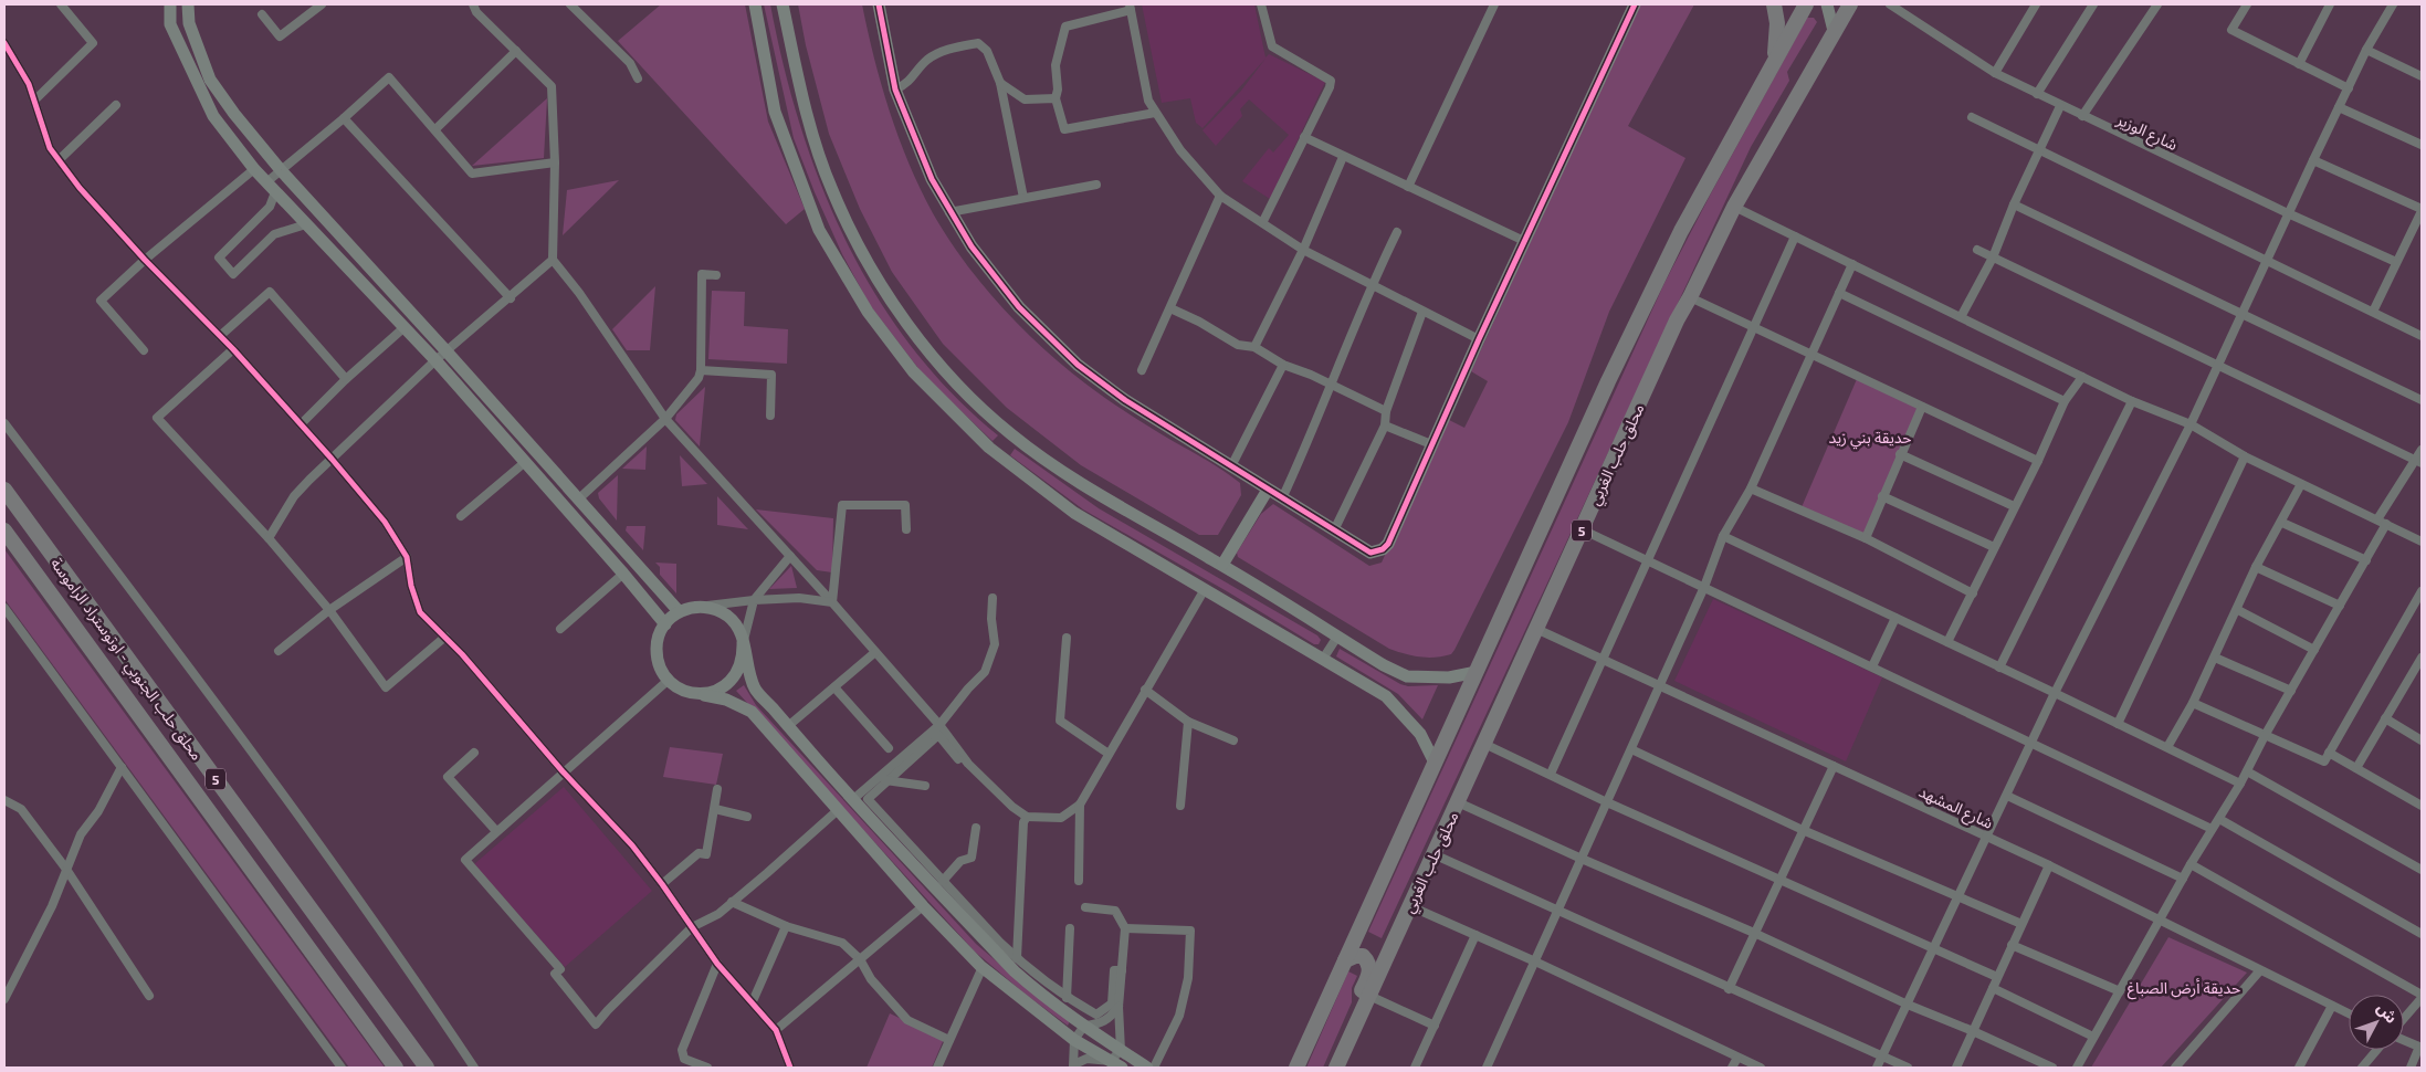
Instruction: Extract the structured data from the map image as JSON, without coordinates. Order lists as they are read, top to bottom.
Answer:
{
  "streets": {
    "highway": ["محلق حلب الغربي", "5", "محلق حلب الجنوبي - اوتوستراد الراموسة"],
    "street": ["شارع الوزير", "شارع المشهد"]
  },
  "crossings": [
    ["محلق حلب الغربي", "شارع المشهد"]
  ],
  "parks": ["حديقة بني زيد", "حديقة أرض الصباغ"],
  "north": "top right"
}
